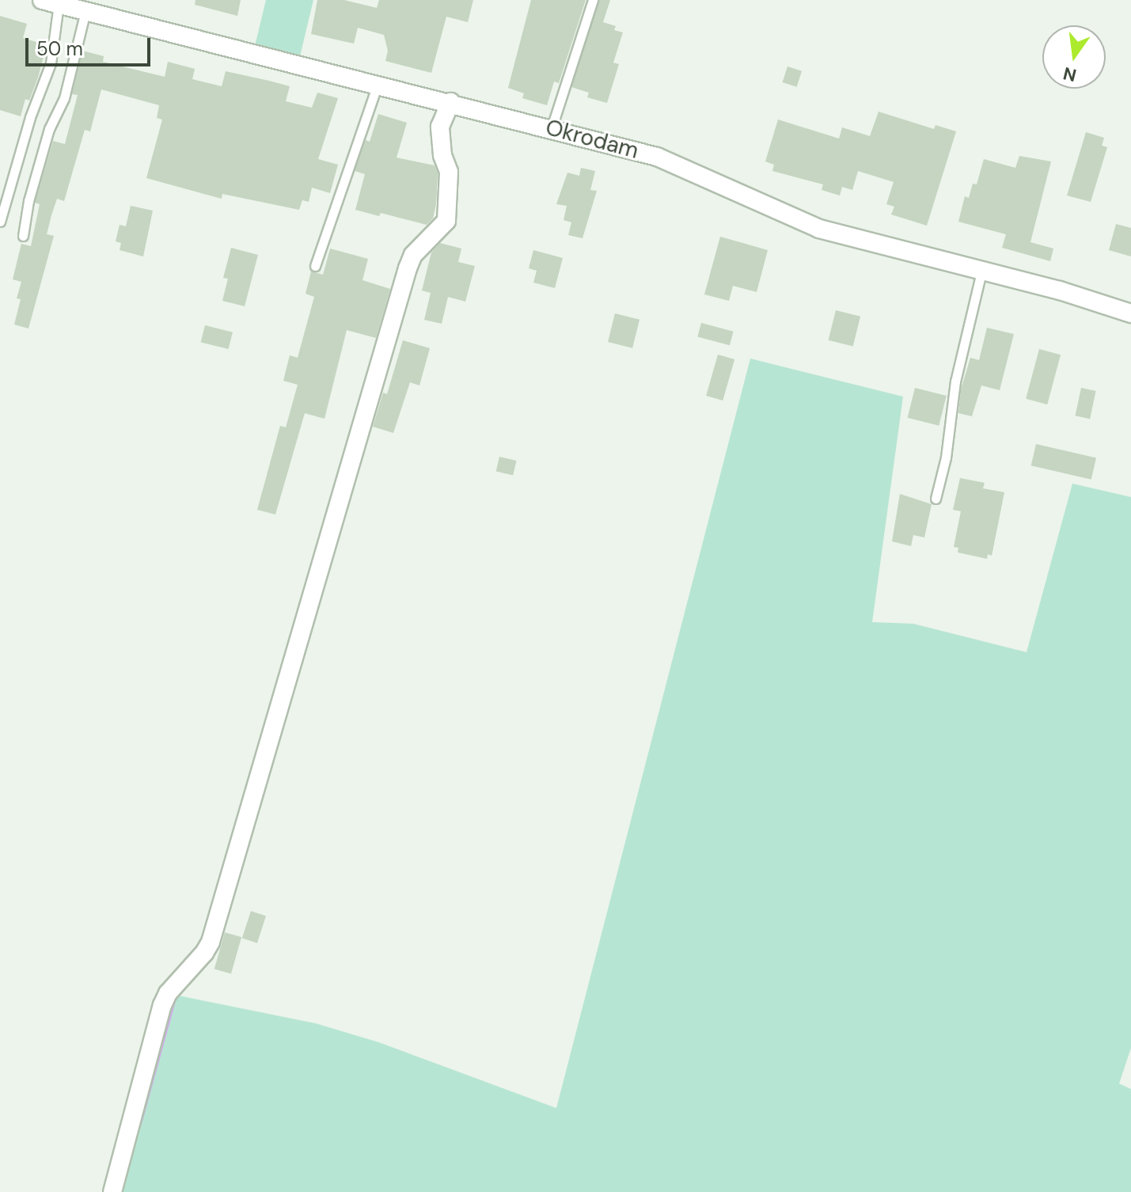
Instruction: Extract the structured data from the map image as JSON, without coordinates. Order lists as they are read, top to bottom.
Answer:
{
  "streets": {
    "street": ["Okrodam"]
  },
  "scale_bar": "50 m",
  "north": "bottom"
}
